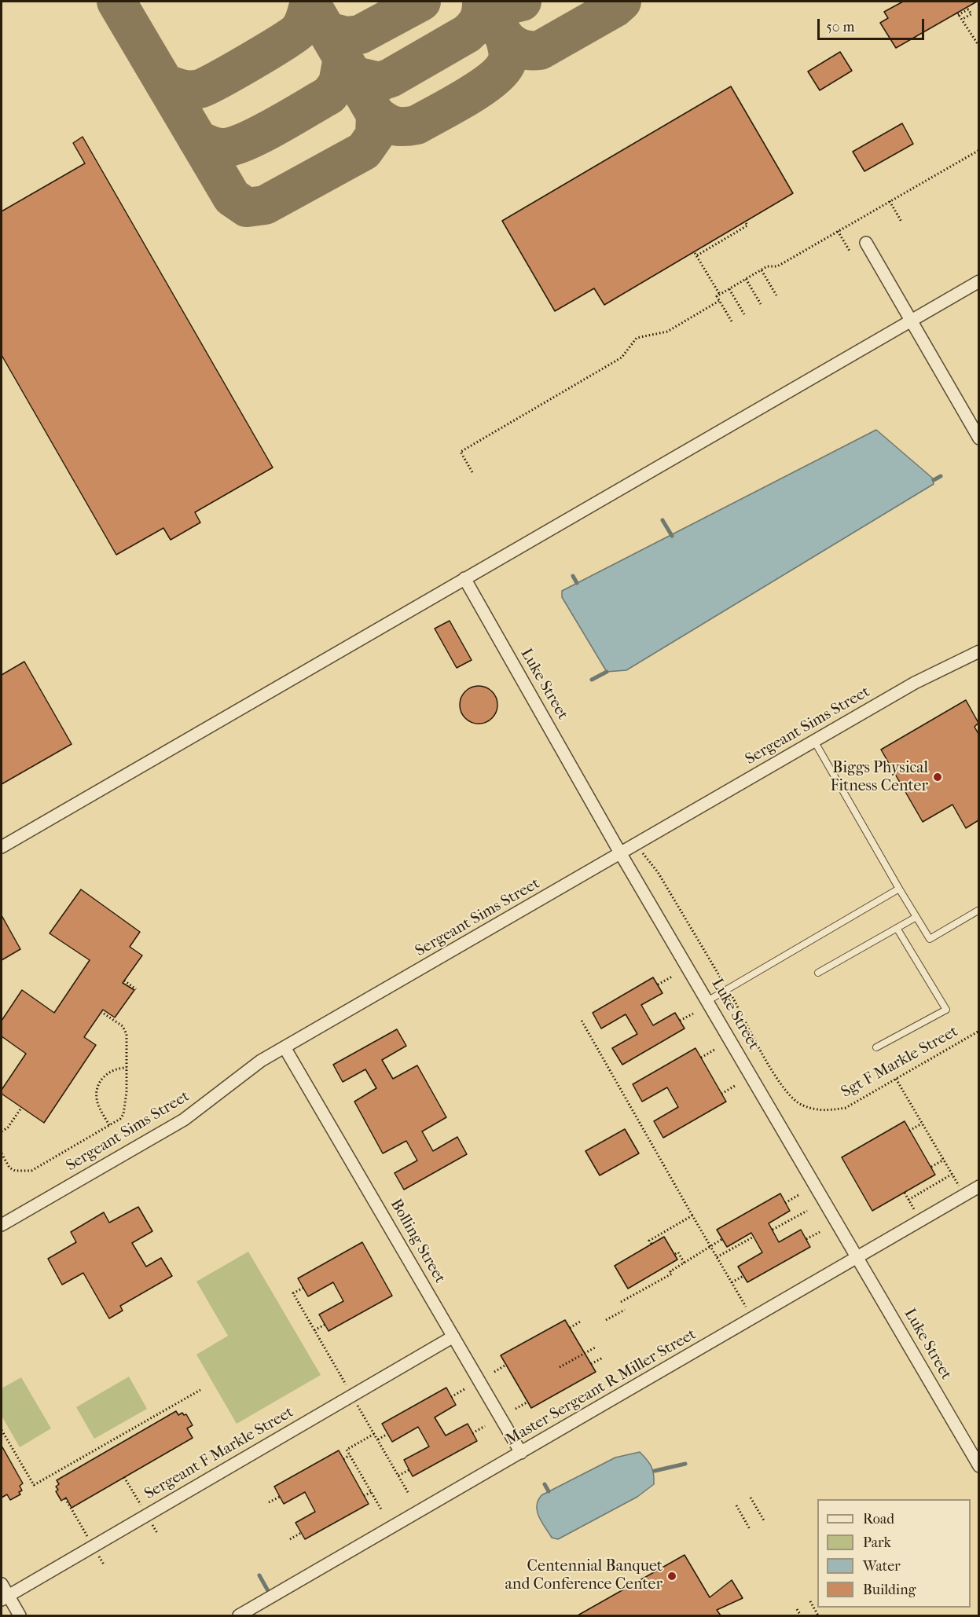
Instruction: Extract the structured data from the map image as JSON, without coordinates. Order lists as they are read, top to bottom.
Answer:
{
  "streets": {
    "street": [
      "Luke Street",
      "Sergeant Sims Street",
      "Bolling Street",
      "Master Sergeant R Miller Street",
      "Sergeant F Markle Street"
    ],
    "path": ["Sgt F Markle Street"]
  },
  "crossings": [
    ["Luke Street", "Sergeant Sims Street"],
    ["Luke Street", "Master Sergeant R Miller Street"],
    ["Sergeant Sims Street", "Sgt F Markle Street"],
    ["Sergeant Sims Street", "Bolling Street"],
    ["Bolling Street", "Master Sergeant R Miller Street"],
    ["Bolling Street", "Sergeant F Markle Street"]
  ],
  "places": ["Biggs Physical Fitness Center", "Centennial Banquet and Conference Center"],
  "legend": [
    "Road",
    "Park",
    "Water",
    "Building"
  ],
  "scale_bar": "50 m"
}
